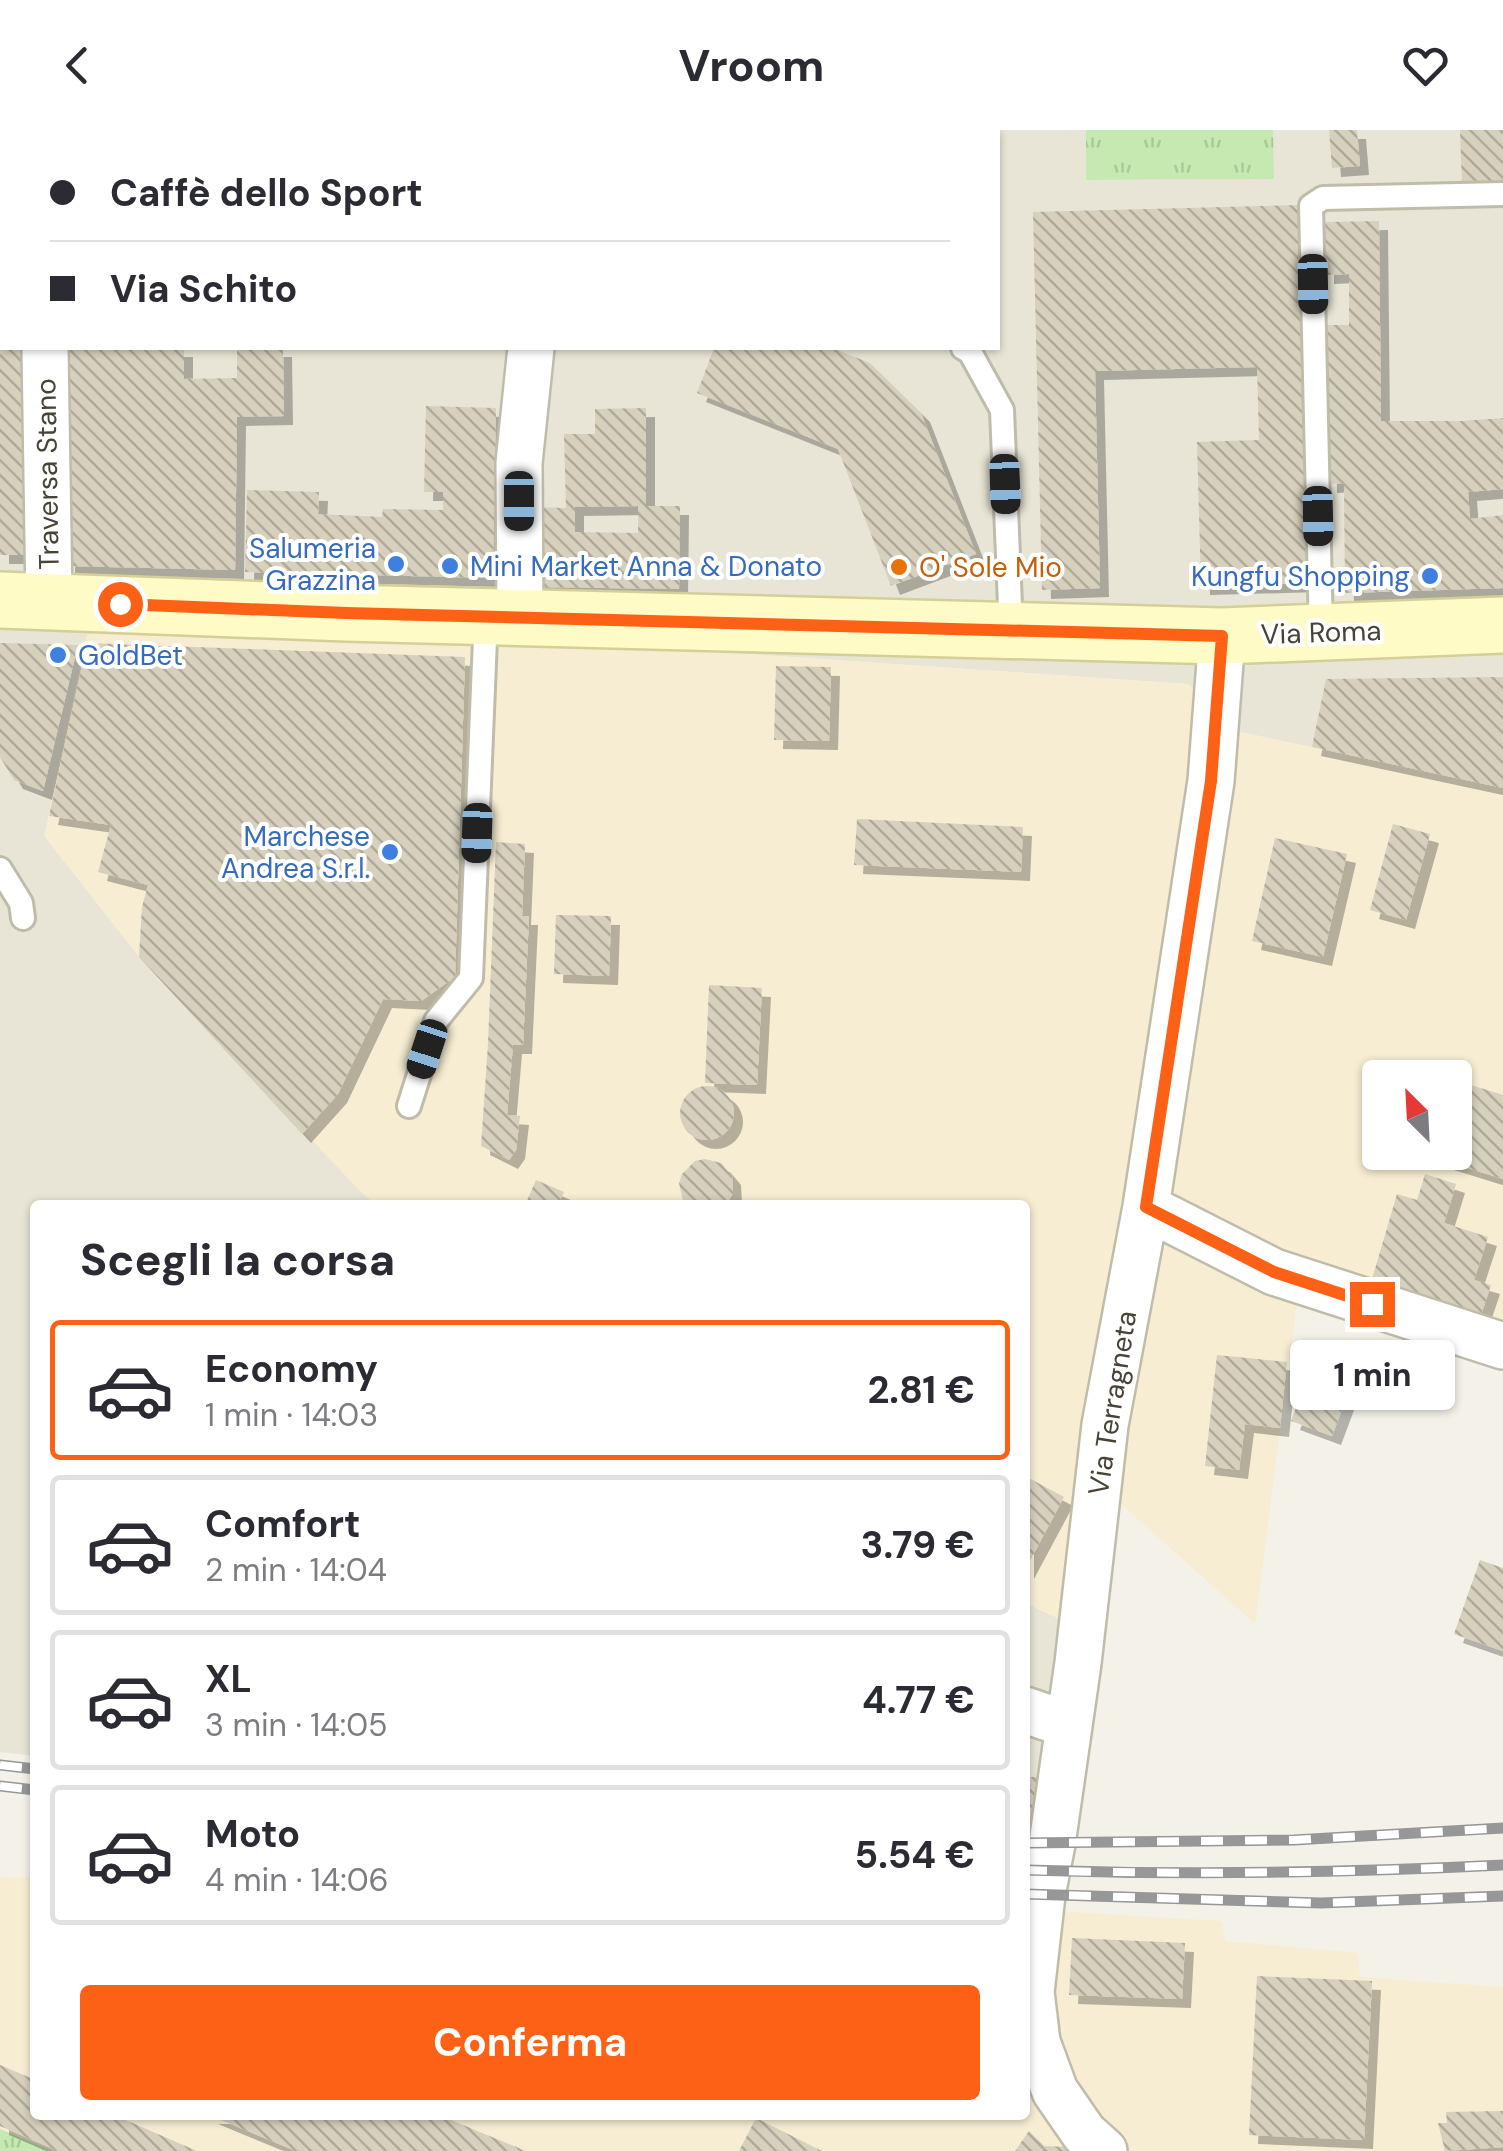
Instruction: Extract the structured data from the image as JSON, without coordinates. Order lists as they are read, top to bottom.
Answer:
{
  "streets": {
    "street": ["Traversa Stano", "Via Roma", "Via Terragneta"]
  },
  "crossings": [
    ["Traversa Stano", "Via Roma"],
    ["Via Roma", "Via Terragneta"]
  ],
  "places": [
    "Salumeria Grazzina",
    "Mini Market Anna & Donato",
    "O' Sole Mio",
    "Kungfu Shopping",
    "GoldBet",
    "Marchese Andrea S.r.l."
  ],
  "north": "top left",
  "page": {
    "header": "Vroom",
    "banner": ["Caffè dello Sport", "Via Schito"],
    "heading": "Scegli la corsa",
    "list": [
      {
        "name": "Economy",
        "note": "1 min · 14:03",
        "value": "2.81 €"
      },
      {
        "name": "Comfort",
        "note": "2 min · 14:04",
        "value": "3.79 €"
      },
      {
        "name": "XL",
        "note": "3 min · 14:05",
        "value": "4.77 €"
      },
      {
        "name": "Moto",
        "note": "4 min · 14:06",
        "value": "5.54 €"
      }
    ],
    "bubble": "1 min",
    "buttons": "Conferma"
  }
}
